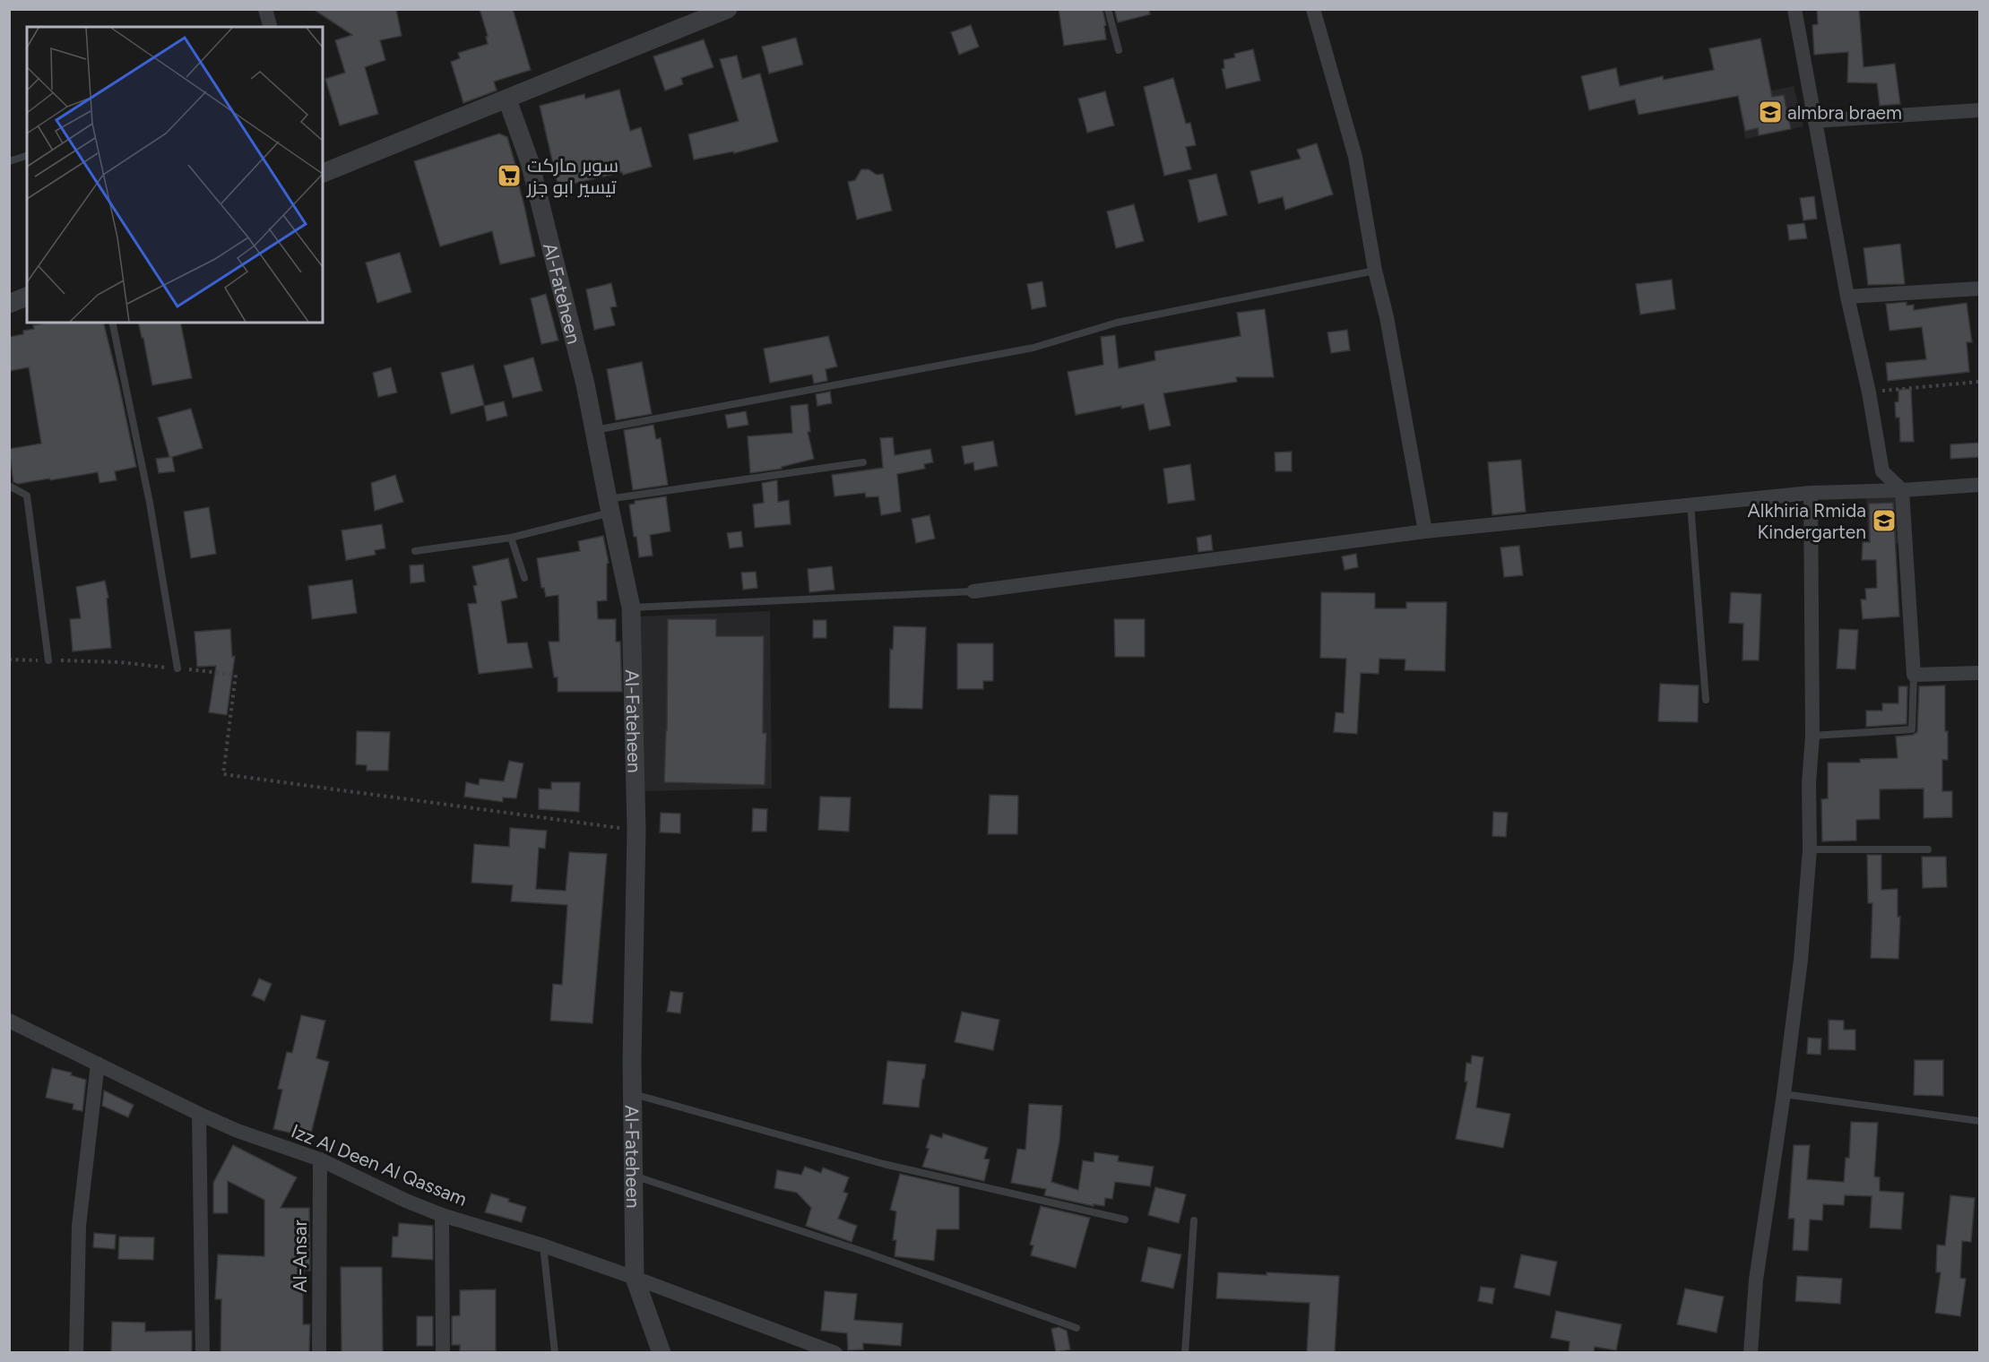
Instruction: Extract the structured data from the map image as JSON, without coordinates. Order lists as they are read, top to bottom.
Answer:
{
  "streets": {
    "street": ["Al-Fateheen", "Izz Al Deen Al Qassam", "Al-Ansar"]
  },
  "crossings": [
    ["Al-Fateheen", "Izz Al Deen Al Qassam"],
    ["Izz Al Deen Al Qassam", "Al-Ansar"]
  ],
  "places": {
    "school or university": ["almbra braem", "Alkhiria Rmida Kindergarten"],
    "supermarket": ["سوبر ماركت تيسير ابو جزر"]
  }
}
